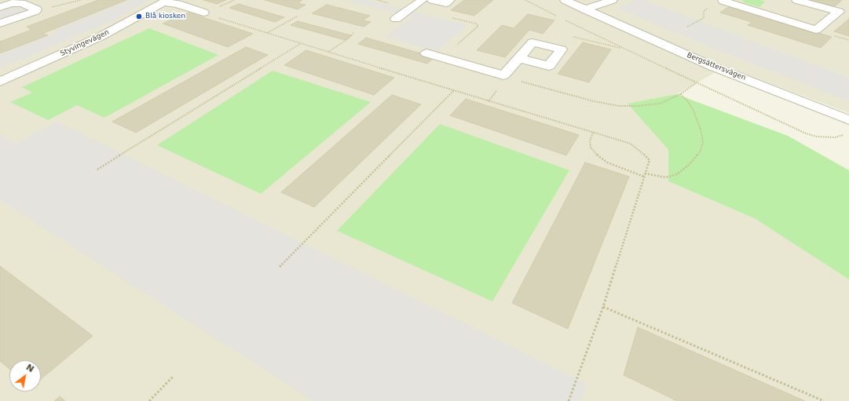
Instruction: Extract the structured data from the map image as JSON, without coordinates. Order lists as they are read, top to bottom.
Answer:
{
  "streets": {
    "street": ["Styvingevägen", "Bergsättersvägen"]
  },
  "places": ["Blå kiosken"],
  "north": "top right"
}
